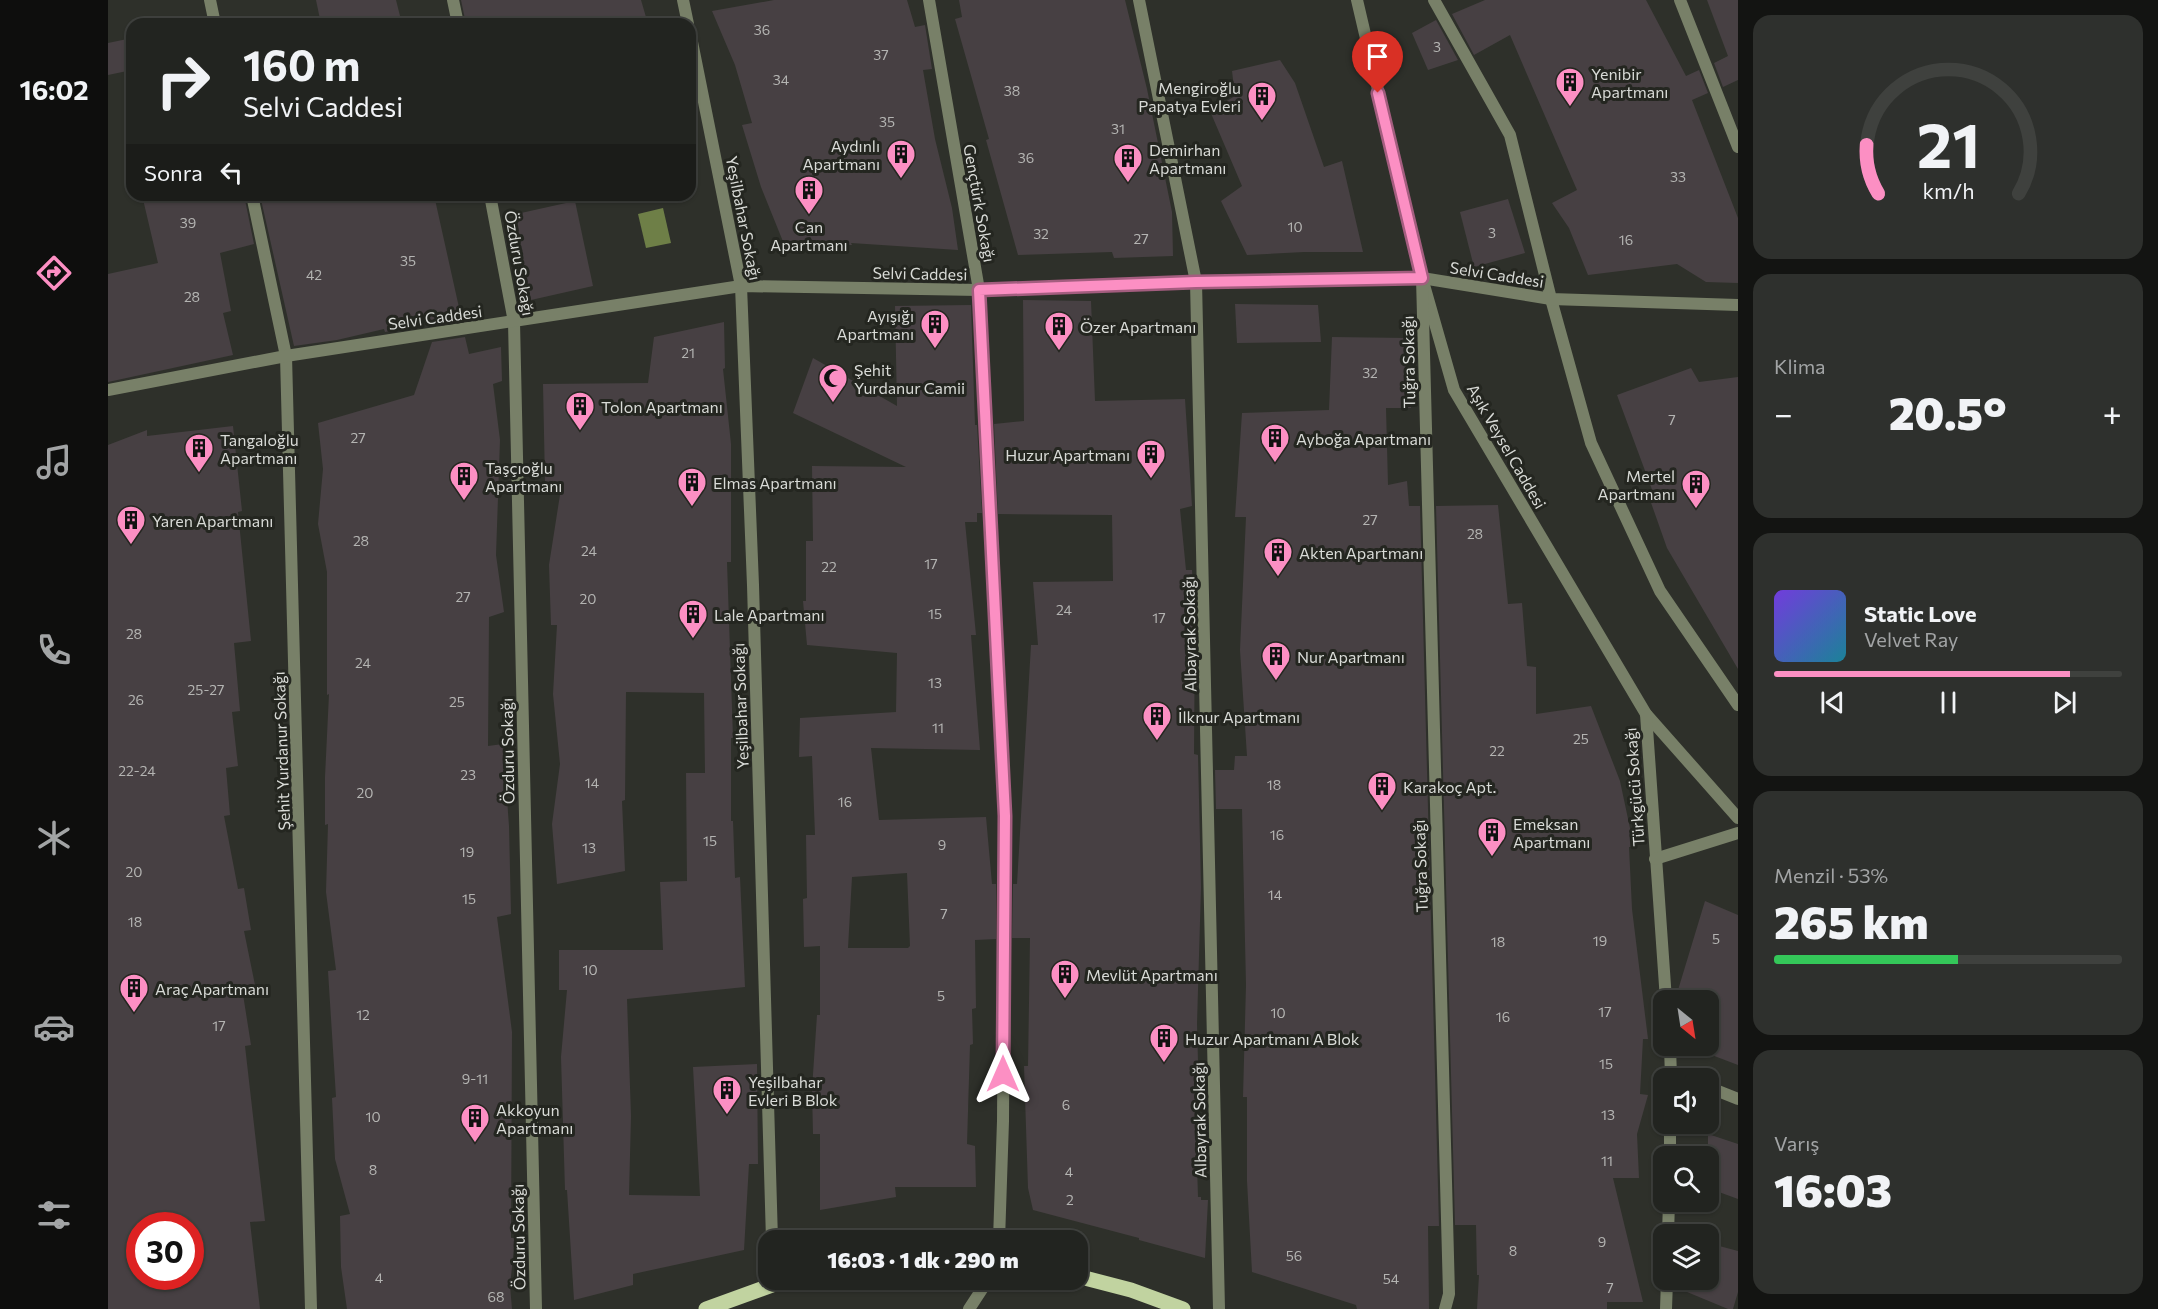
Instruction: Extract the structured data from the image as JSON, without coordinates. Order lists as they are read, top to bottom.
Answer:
{
  "streets": {
    "street": [
      "Gençtürk Sokağı",
      "Yeşilbahar Sokağı",
      "Özduru Sokağı",
      "Selvi Caddesi",
      "Tuğra Sokağı",
      "Aşık Veysel Caddesi",
      "Albayrak Sokağı",
      "Şehit Yurdanur Sokağı",
      "Türkgücü Sokağı"
    ]
  },
  "crossings": [
    ["Gençtürk Sokağı", "Selvi Caddesi"],
    ["Yeşilbahar Sokağı", "Selvi Caddesi"],
    ["Özduru Sokağı", "Selvi Caddesi"],
    ["Selvi Caddesi", "Tuğra Sokağı"],
    ["Selvi Caddesi", "Aşık Veysel Caddesi"],
    ["Selvi Caddesi", "Albayrak Sokağı"],
    ["Selvi Caddesi", "Şehit Yurdanur Sokağı"],
    ["Tuğra Sokağı", "Aşık Veysel Caddesi"],
    ["Aşık Veysel Caddesi", "Türkgücü Sokağı"]
  ],
  "places": {
    "building": [
      "Yenibir Apartmanı",
      "Mengiroğlu Papatya Evleri",
      "Aydınlı Apartmanı",
      "Demirhan Apartmanı",
      "Can Apartmanı",
      "Ayışığı Apartmanı",
      "Özer Apartmanı",
      "Tolon Apartmanı",
      "Ayboğa Apartmanı",
      "Tangaloğlu Apartmanı",
      "Huzur Apartmanı",
      "Taşçıoğlu Apartmanı",
      "Elmas Apartmanı",
      "Mertel Apartmanı",
      "Yaren Apartmanı",
      "Akten Apartmanı",
      "Lale Apartmanı",
      "Nur Apartmanı",
      "İlknur Apartmanı",
      "Karakoç Apt.",
      "Emeksan Apartmanı",
      "Mevlüt Apartmanı",
      "Araç Apartmanı",
      "Huzur Apartmanı A Blok",
      "Yeşilbahar Evleri B Blok",
      "Akkoyun Apartmanı"
    ],
    "mosque": ["Şehit Yurdanur Camii"]
  },
  "house_numbers": [
    "36",
    "3",
    "37",
    "34",
    "38",
    "35",
    "31",
    "36",
    "33",
    "39",
    "10",
    "3",
    "32",
    "27",
    "16",
    "35",
    "42",
    "28",
    "21",
    "32",
    "7",
    "27",
    "27",
    "28",
    "28",
    "24",
    "17",
    "22",
    "27",
    "20",
    "24",
    "15",
    "17",
    "28",
    "24",
    "13",
    "25-27",
    "26",
    "25",
    "11",
    "25",
    "22",
    "22-24",
    "23",
    "14",
    "18",
    "20",
    "16",
    "16",
    "15",
    "9",
    "13",
    "19",
    "20",
    "14",
    "15",
    "7",
    "18",
    "5",
    "19",
    "18",
    "10",
    "5",
    "17",
    "10",
    "12",
    "16",
    "17",
    "15",
    "9-11",
    "6",
    "13",
    "10",
    "11",
    "8",
    "4",
    "2",
    "9",
    "8",
    "56",
    "4",
    "54",
    "7",
    "68"
  ],
  "north": "bottom right",
  "page": {
    "tabs": "16:02",
    "turn": ["160 m", "Selvi Caddesi"],
    "then": "Sonra",
    "tile": [
      "Klima",
      ["Menzil · 53%", "265 km"],
      ["Varış", "16:03"]
    ],
    "heat": ["−", "20.5°", "+"],
    "song": ["Static Love", "Velvet Ray"],
    "limit": "30",
    "trip": "16:03 · 1 dk · 290 m",
    "gauge": ["21", "km/h"]
  }
}
